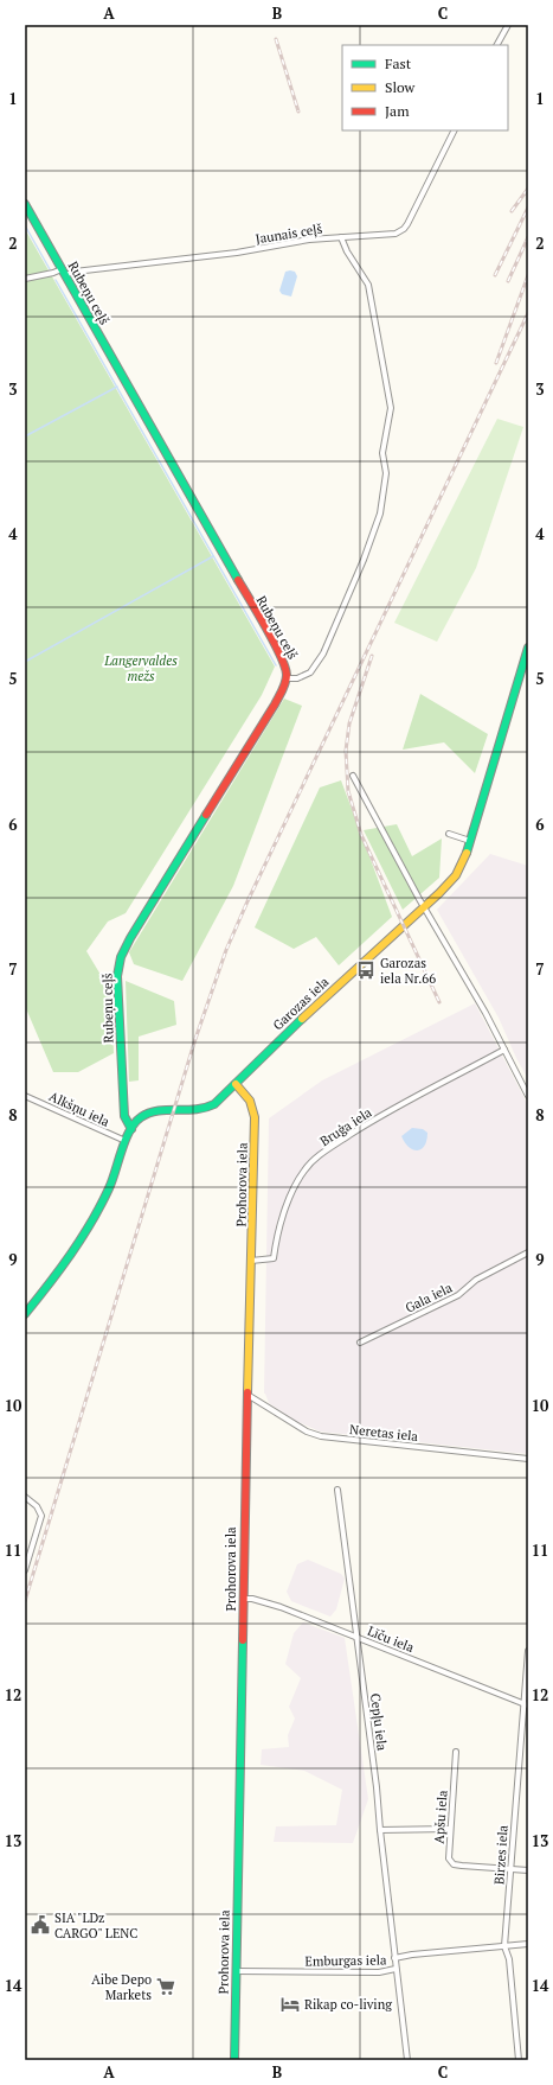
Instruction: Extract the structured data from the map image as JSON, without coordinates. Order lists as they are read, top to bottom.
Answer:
{
  "streets": {
    "street": [
      "Jaunais ceļš",
      "Rubeņu ceļš",
      "Garozas iela",
      "Alkšņu iela",
      "Bruģa iela",
      "Prohorova iela",
      "Gala iela",
      "Neretas iela",
      "Līču iela",
      "Cepļu iela",
      "Apšu iela",
      "Birzes iela",
      "Emburgas iela"
    ]
  },
  "crossings": [
    ["Jaunais ceļš", "Rubeņu ceļš"],
    ["Rubeņu ceļš", "Garozas iela"],
    ["Garozas iela", "Alkšņu iela"],
    ["Garozas iela", "Prohorova iela"],
    ["Bruģa iela", "Prohorova iela"],
    ["Prohorova iela", "Neretas iela"],
    ["Prohorova iela", "Līču iela"],
    ["Prohorova iela", "Emburgas iela"],
    ["Līču iela", "Cepļu iela"],
    ["Līču iela", "Birzes iela"],
    ["Cepļu iela", "Emburgas iela"],
    ["Apšu iela", "Birzes iela"],
    ["Birzes iela", "Emburgas iela"]
  ],
  "parks": ["Langervaldes mežs"],
  "places": {
    "bus stop": ["Garozas iela Nr.66"],
    "public building": ["SIA \"LDz CARGO\" LENC"],
    "supermarket": ["Aibe Depo Markets"],
    "hotel": ["Rikap co-living"]
  },
  "legend": ["Fast", "Slow", "Jam"],
  "grid": {
    "columns": ["A", "B", "C"],
    "rows": [
      "1",
      "2",
      "3",
      "4",
      "5",
      "6",
      "7",
      "8",
      "9",
      "10",
      "11",
      "12",
      "13",
      "14"
    ]
  }
}
